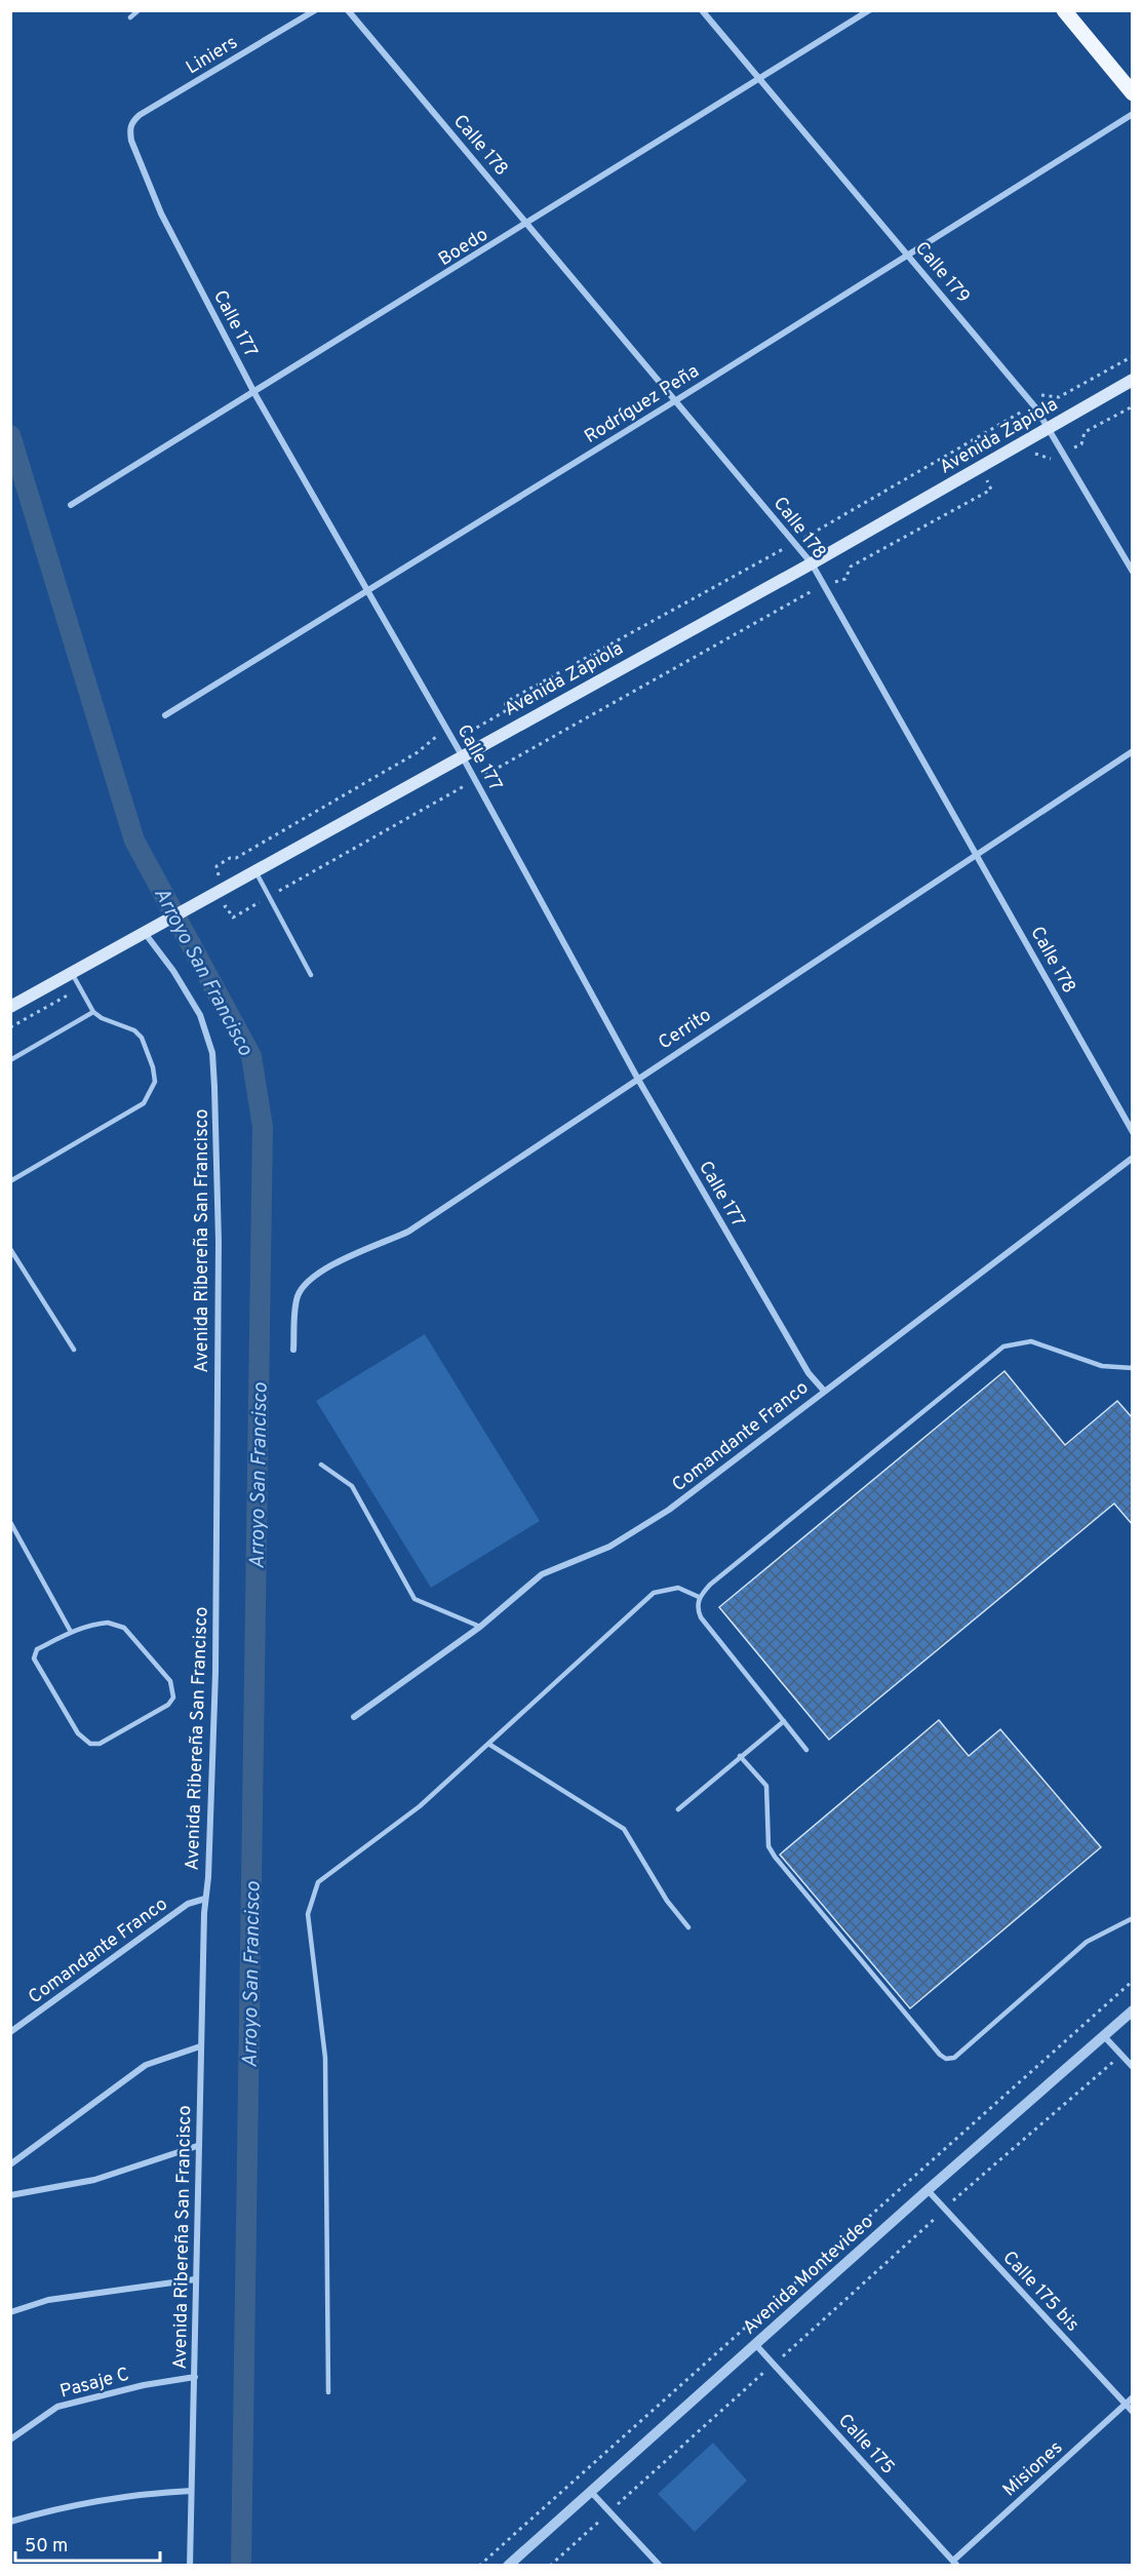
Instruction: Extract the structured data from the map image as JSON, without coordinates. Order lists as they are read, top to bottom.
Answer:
{
  "streets": {
    "main road": ["Avenida Zapiola"],
    "street": [
      "Liniers",
      "Calle 178",
      "Boedo",
      "Calle 179",
      "Calle 177",
      "Rodríguez Peña",
      "Cerrito",
      "Avenida Ribereña San Francisco",
      "Comandante Franco",
      "Avenida Montevideo",
      "Calle 175 bis",
      "Pasaje C",
      "Calle 175",
      "Misiones"
    ]
  },
  "crossings": [
    ["Liniers", "Calle 177"],
    ["Calle 178", "Boedo"],
    ["Calle 178", "Rodríguez Peña"],
    ["Calle 178", "Avenida Zapiola"],
    ["Calle 178", "Cerrito"],
    ["Boedo", "Calle 179"],
    ["Boedo", "Calle 177"],
    ["Calle 179", "Rodríguez Peña"],
    ["Calle 179", "Avenida Zapiola"],
    ["Calle 177", "Rodríguez Peña"],
    ["Calle 177", "Avenida Zapiola"],
    ["Calle 177", "Cerrito"],
    ["Calle 177", "Comandante Franco"],
    ["Avenida Zapiola", "Avenida Ribereña San Francisco"],
    ["Avenida Ribereña San Francisco", "Comandante Franco"],
    ["Avenida Ribereña San Francisco", "Pasaje C"],
    ["Avenida Montevideo", "Calle 175 bis"],
    ["Avenida Montevideo", "Calle 175"],
    ["Calle 175 bis", "Misiones"],
    ["Calle 175", "Misiones"]
  ],
  "water": ["Arroyo San Francisco"],
  "scale_bar": "50 m"
}
